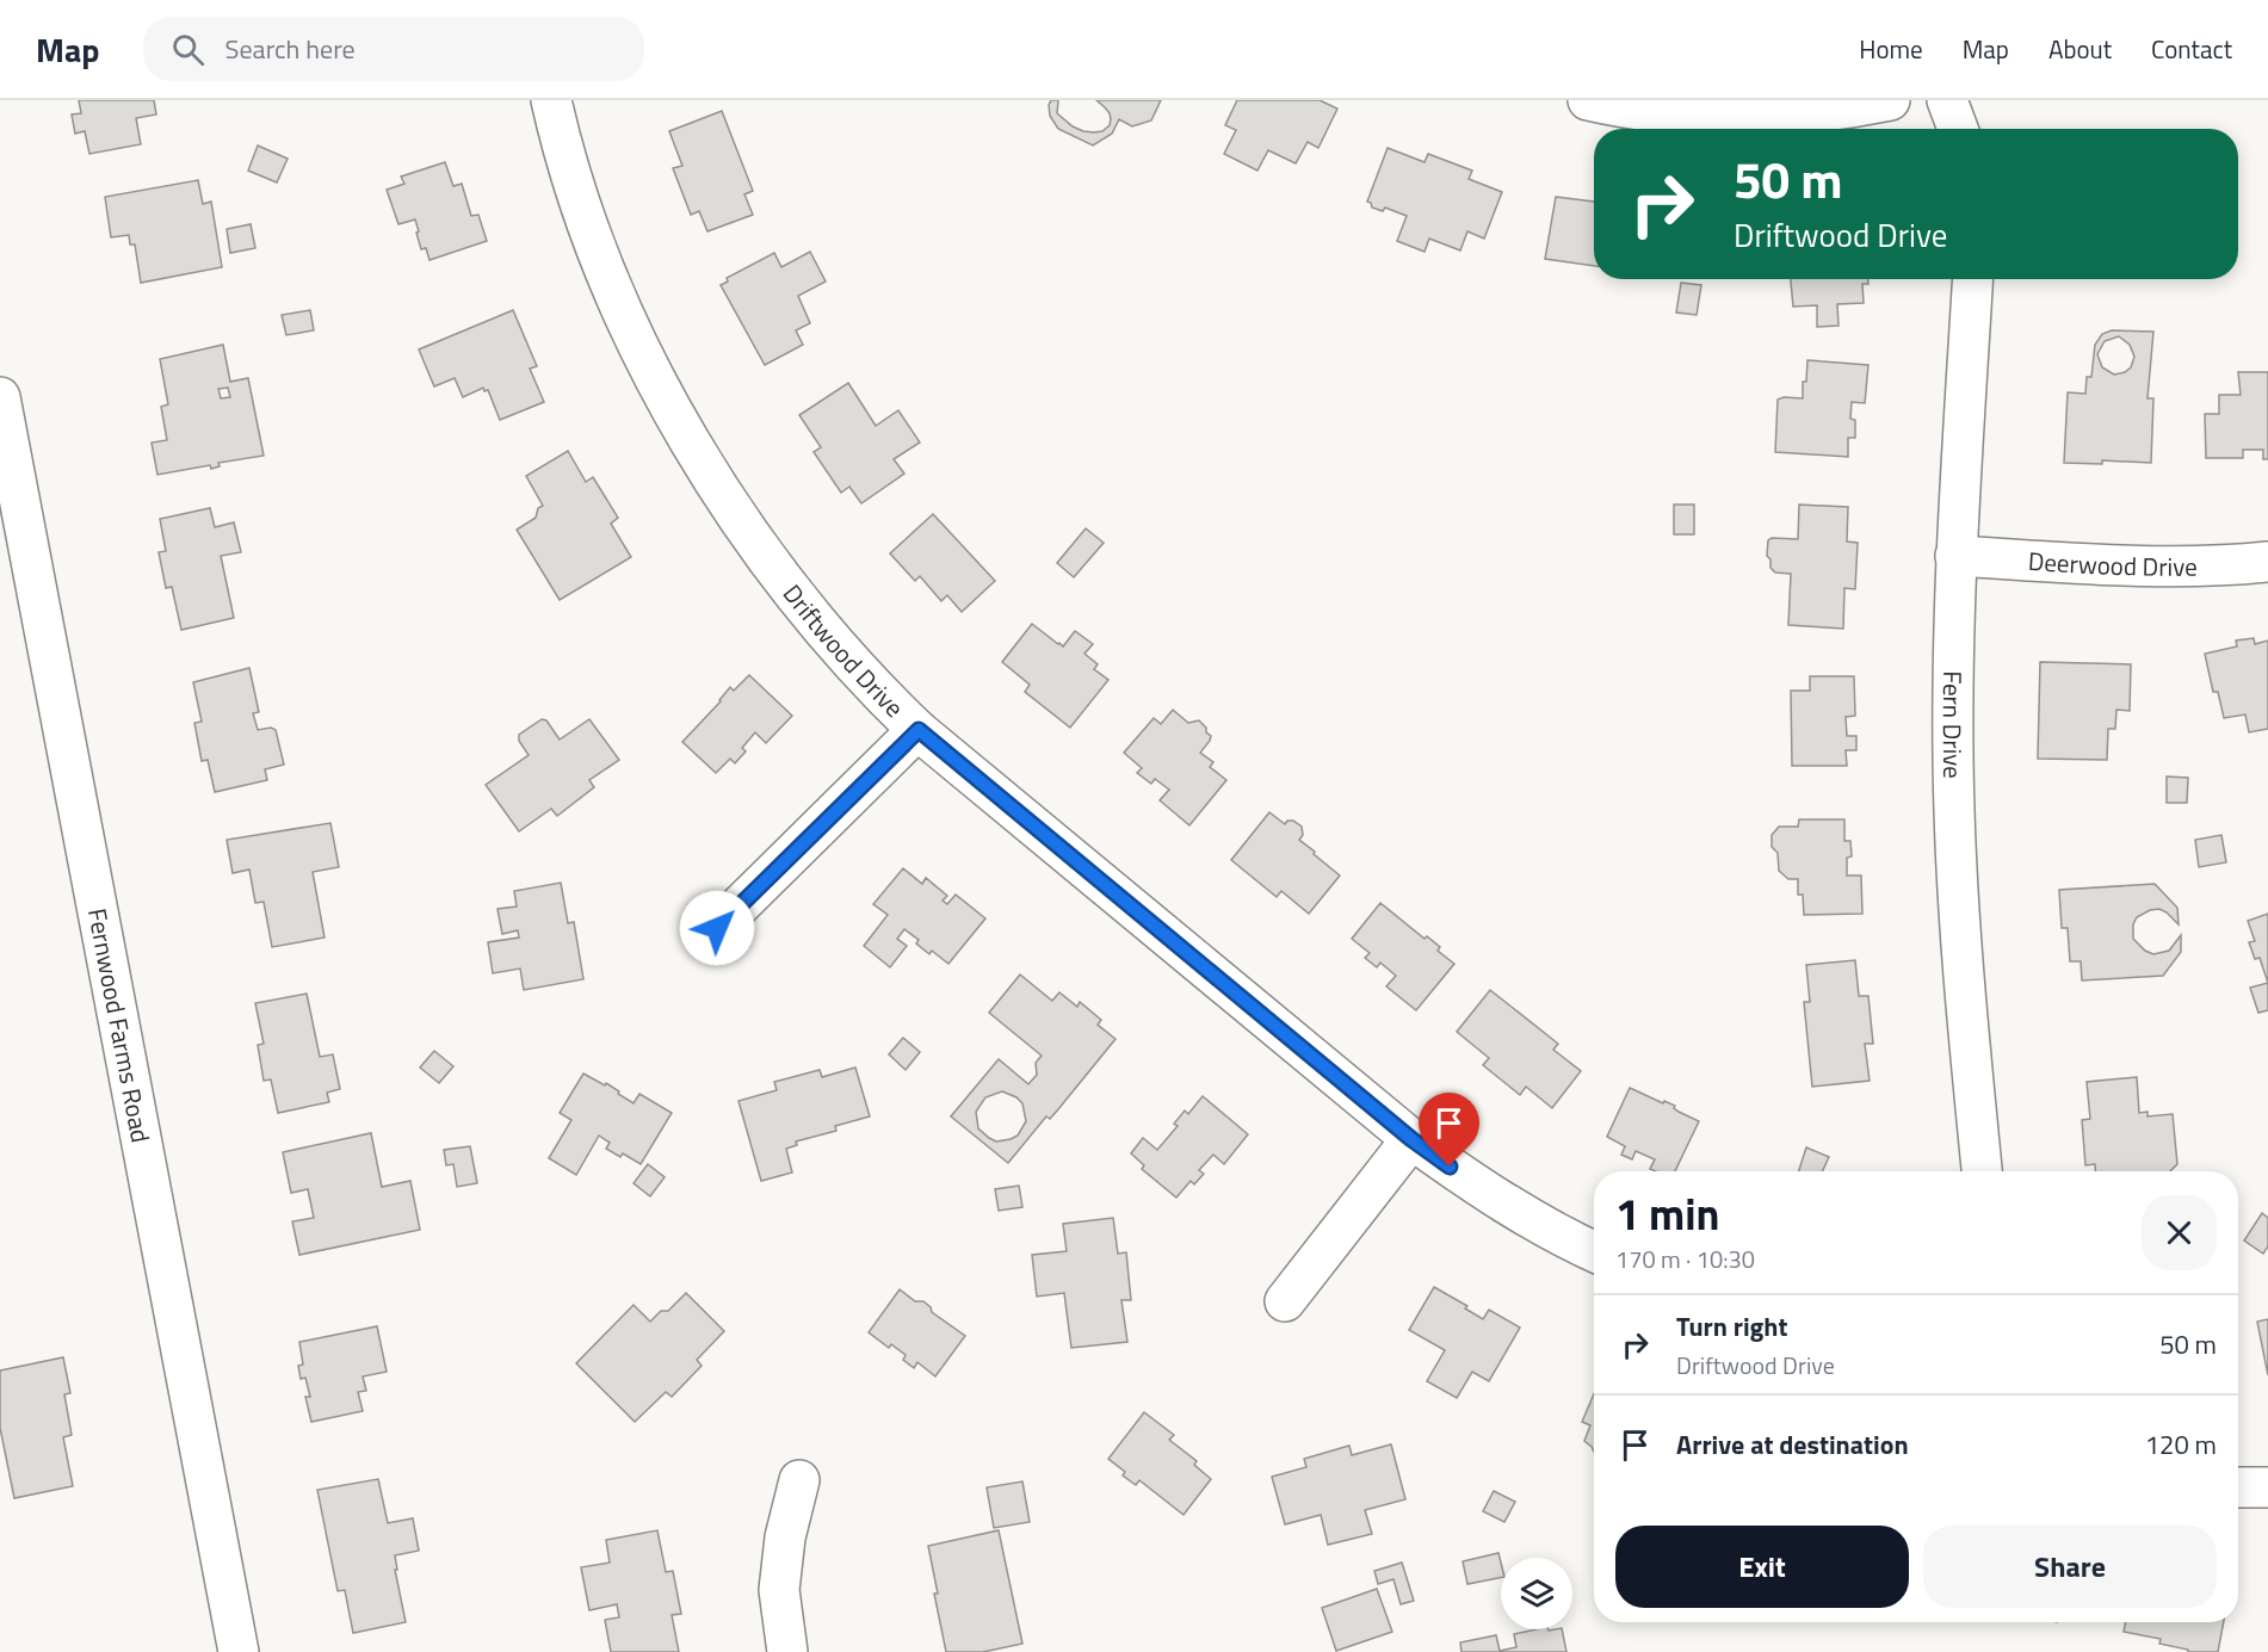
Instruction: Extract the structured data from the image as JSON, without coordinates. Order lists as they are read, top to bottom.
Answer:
{
  "streets": {
    "street": [
      "Deerwood Drive",
      "Driftwood Drive",
      "Fern Drive",
      "Fernwood Farms Road"
    ]
  },
  "crossings": [
    ["Deerwood Drive", "Fern Drive"]
  ],
  "page": {
    "header": "Map",
    "search": "Search here",
    "nav": [
      "Home",
      "Map",
      "About",
      "Contact"
    ],
    "turn": ["50 m", "Driftwood Drive"],
    "heading": ["1 min", "170 m · 10:30"],
    "list": [
      {
        "name": "Turn right",
        "note": "Driftwood Drive",
        "value": "50 m"
      },
      {
        "name": "Arrive at destination",
        "value": "120 m"
      }
    ],
    "buttons": ["Exit", "Share"]
  }
}
